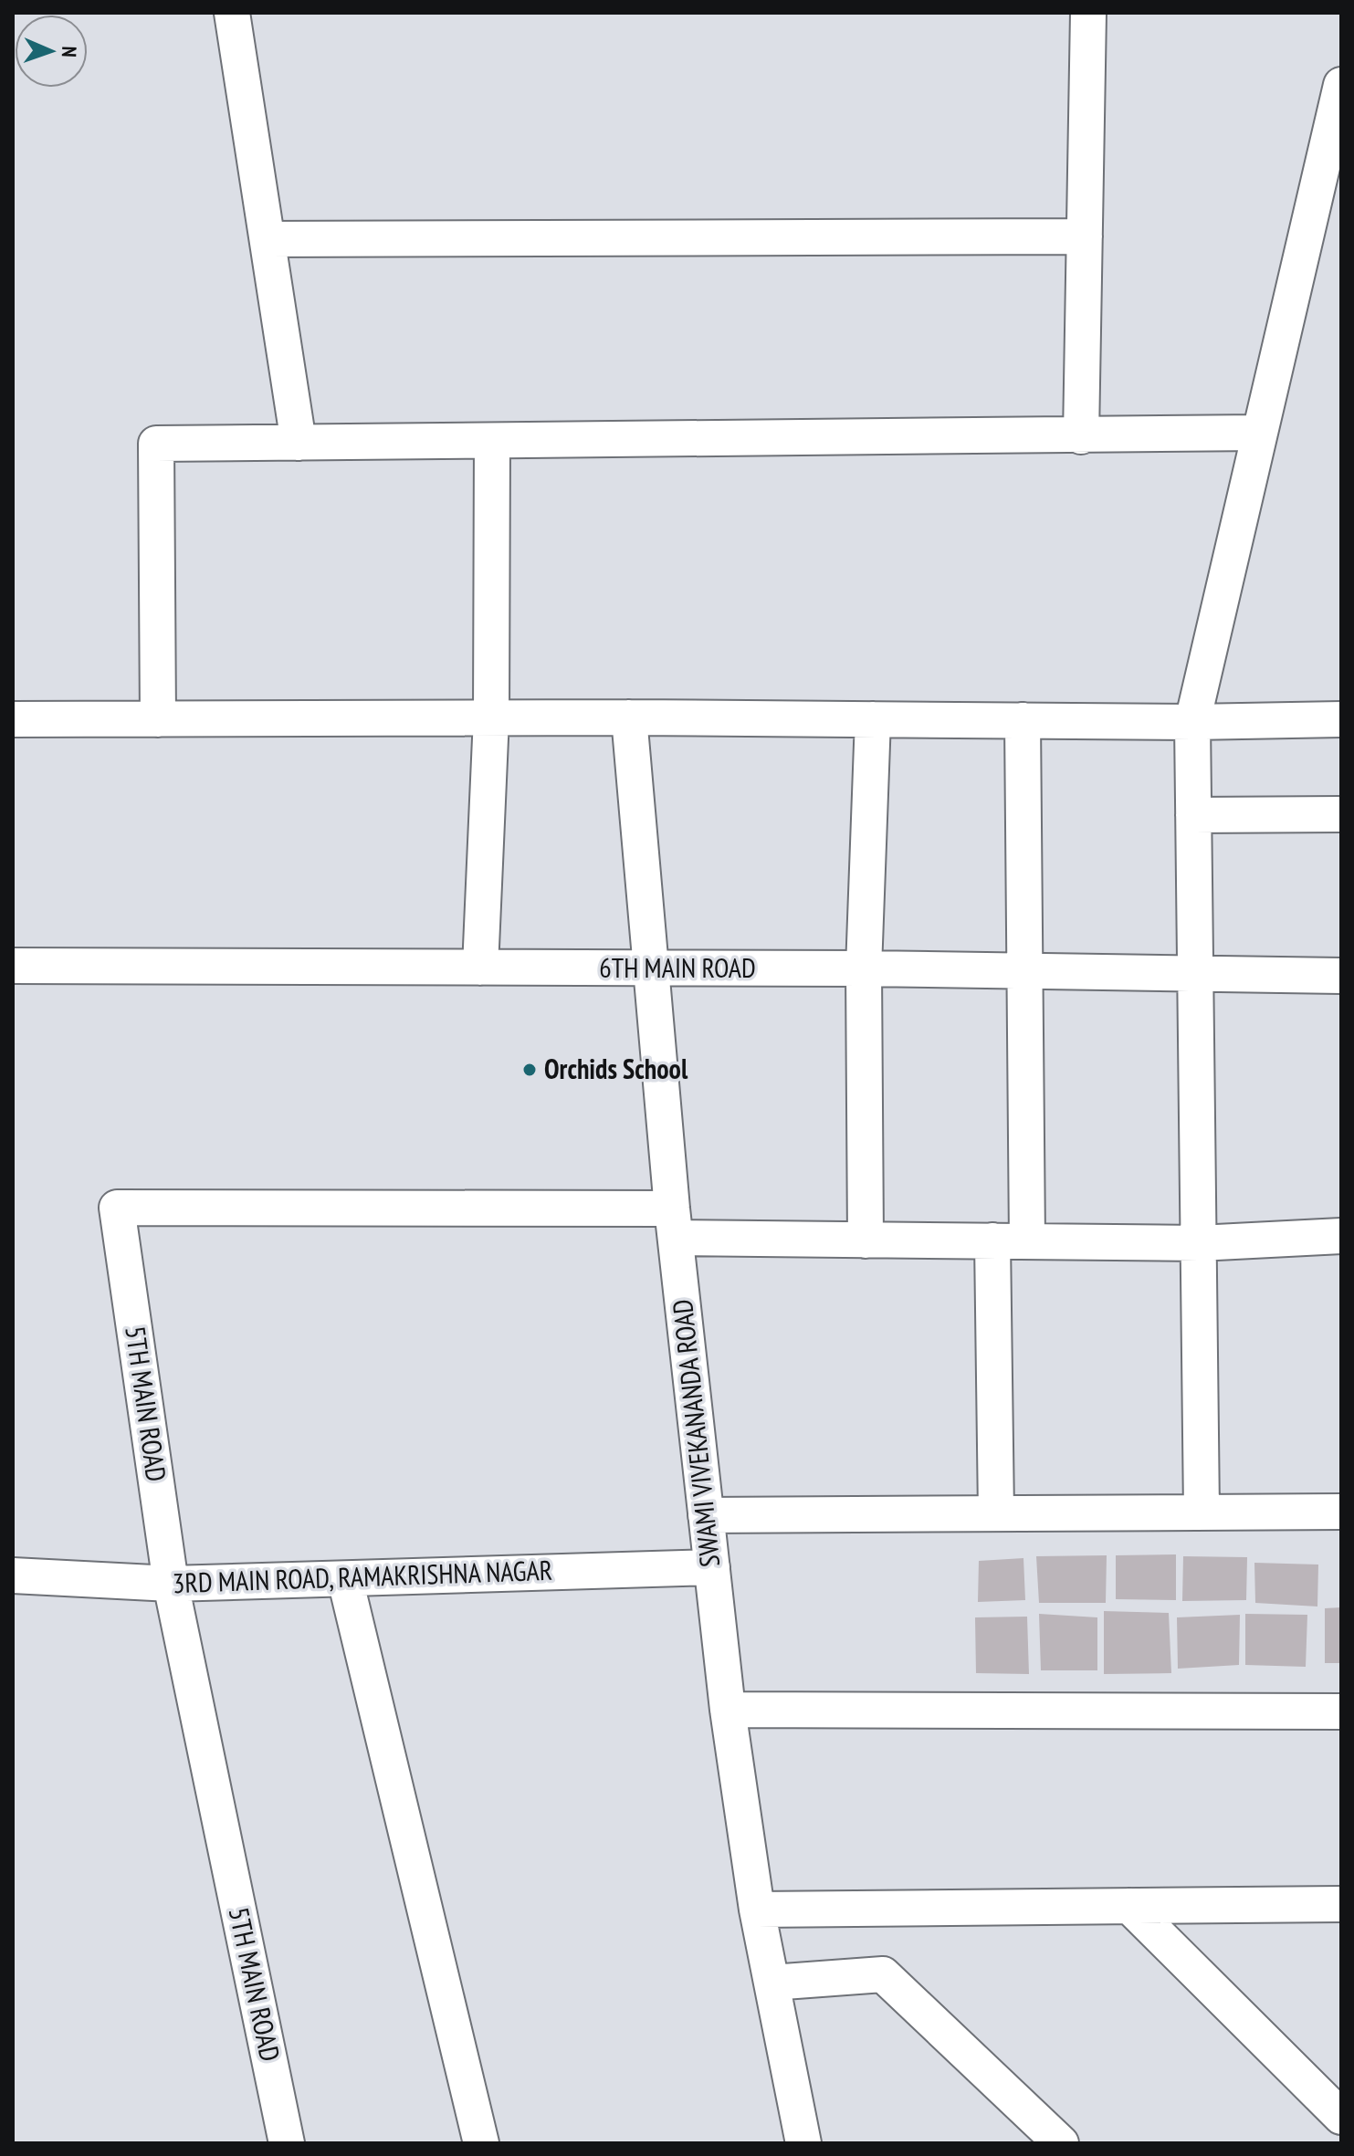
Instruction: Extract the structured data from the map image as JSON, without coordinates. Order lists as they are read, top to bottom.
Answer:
{
  "streets": {
    "street": [
      "6TH MAIN ROAD",
      "5TH MAIN ROAD",
      "SWAMI VIVEKANANDA ROAD",
      "3RD MAIN ROAD, RAMAKRISHNA NAGAR"
    ]
  },
  "crossings": [
    ["6TH MAIN ROAD", "SWAMI VIVEKANANDA ROAD"],
    ["5TH MAIN ROAD", "SWAMI VIVEKANANDA ROAD"],
    ["5TH MAIN ROAD", "3RD MAIN ROAD, RAMAKRISHNA NAGAR"],
    ["SWAMI VIVEKANANDA ROAD", "3RD MAIN ROAD, RAMAKRISHNA NAGAR"]
  ],
  "places": ["Orchids School"],
  "north": "right"
}
